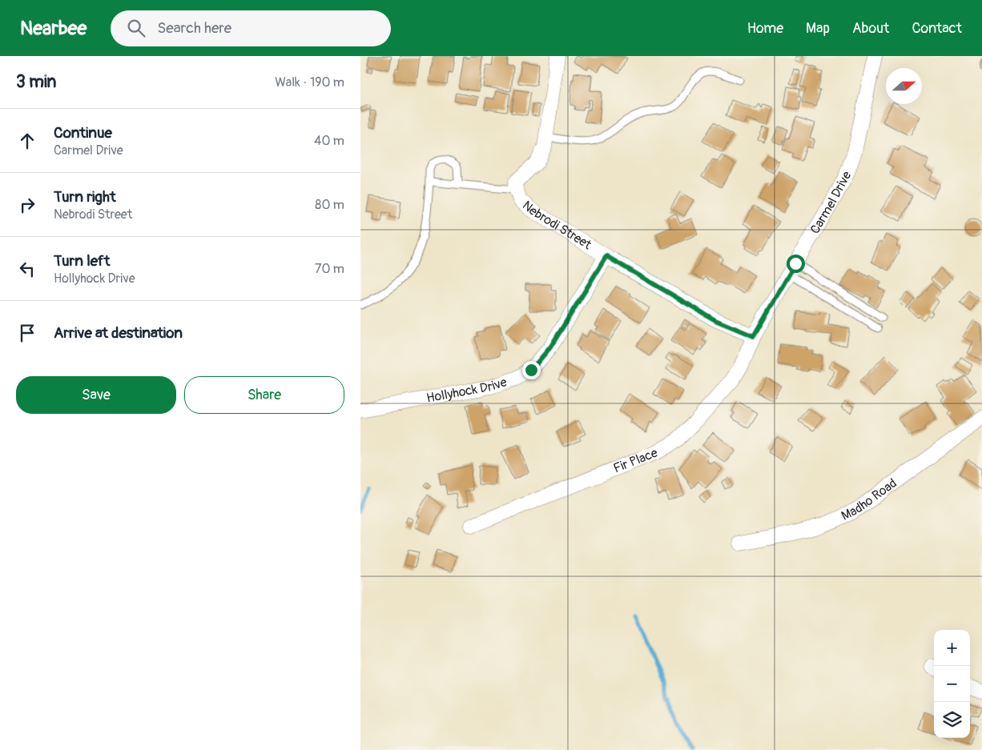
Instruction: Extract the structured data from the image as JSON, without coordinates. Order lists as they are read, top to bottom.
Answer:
{
  "streets": {
    "street": [
      "Carmel Drive",
      "Nebrodi Street",
      "Hollyhock Drive",
      "Fir Place",
      "Madho Road"
    ]
  },
  "crossings": [
    ["Carmel Drive", "Nebrodi Street"],
    ["Carmel Drive", "Fir Place"],
    ["Nebrodi Street", "Hollyhock Drive"],
    ["Nebrodi Street", "Fir Place"]
  ],
  "north": "right",
  "page": {
    "header": "Nearbee",
    "search": "Search here",
    "nav": [
      "Home",
      "Map",
      "About",
      "Contact"
    ],
    "heading": ["3 min", "Walk · 190 m"],
    "list": [
      ["Continue", "Carmel Drive", "40 m"],
      ["Turn right", "Nebrodi Street", "80 m"],
      ["Turn left", "Hollyhock Drive", "70 m"],
      "Arrive at destination"
    ],
    "buttons": ["Save", "Share"],
    "map_buttons": ["+", "−"]
  }
}
